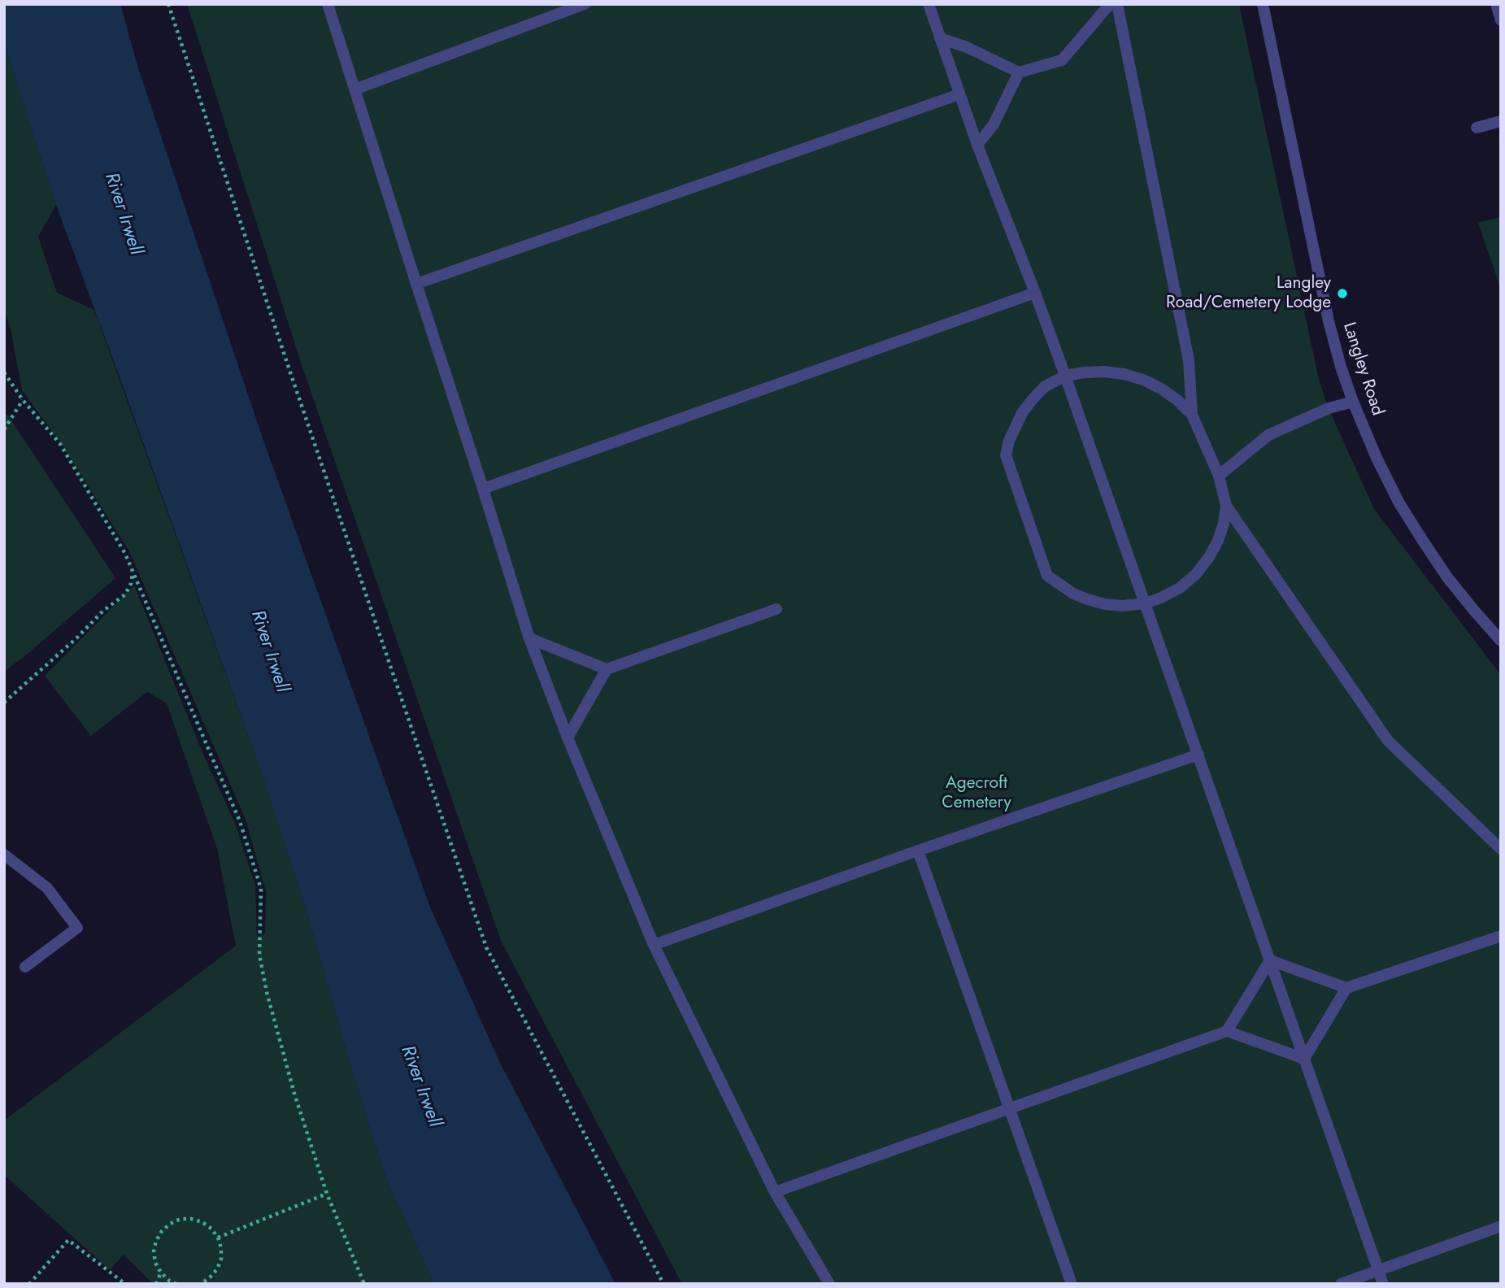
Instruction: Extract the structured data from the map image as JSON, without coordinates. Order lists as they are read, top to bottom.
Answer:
{
  "streets": {
    "street": ["Langley Road"]
  },
  "water": ["River Irwell"],
  "parks": ["Agecroft Cemetery"],
  "places": ["Langley Road/Cemetery Lodge"]
}
